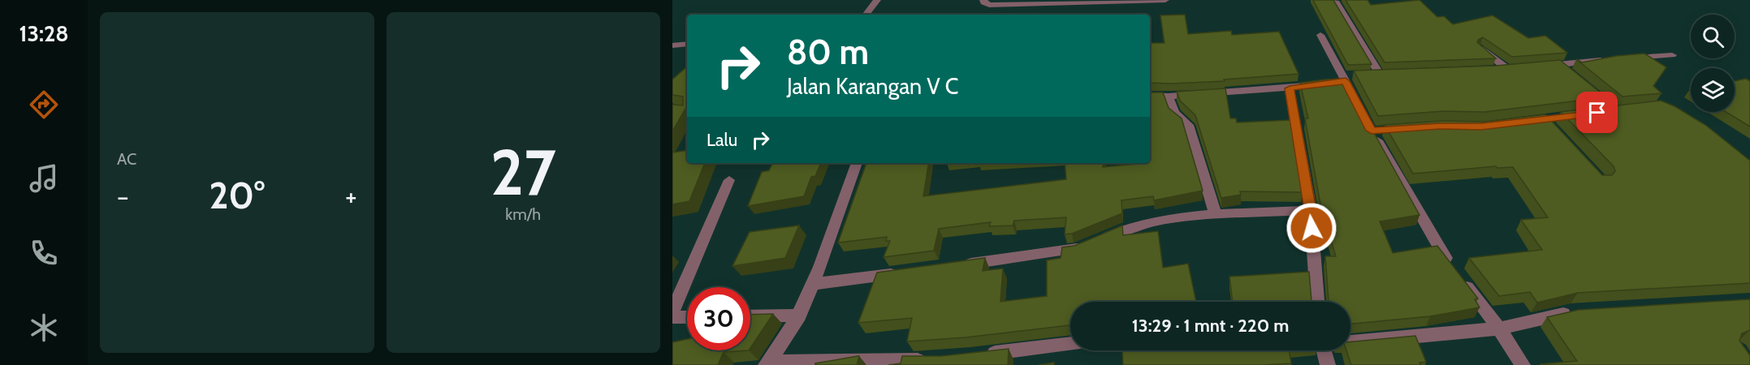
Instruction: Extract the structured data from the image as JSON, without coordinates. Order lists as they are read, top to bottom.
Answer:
{
  "page": {
    "tabs": "13:28",
    "tile": [
      "AC",
      ["27", "km/h"]
    ],
    "turn": ["80 m", "Jalan Karangan V C"],
    "then": "Lalu",
    "heat": ["−", "20°", "+"],
    "limit": "30",
    "trip": "13:29 · 1 mnt · 220 m"
  }
}
